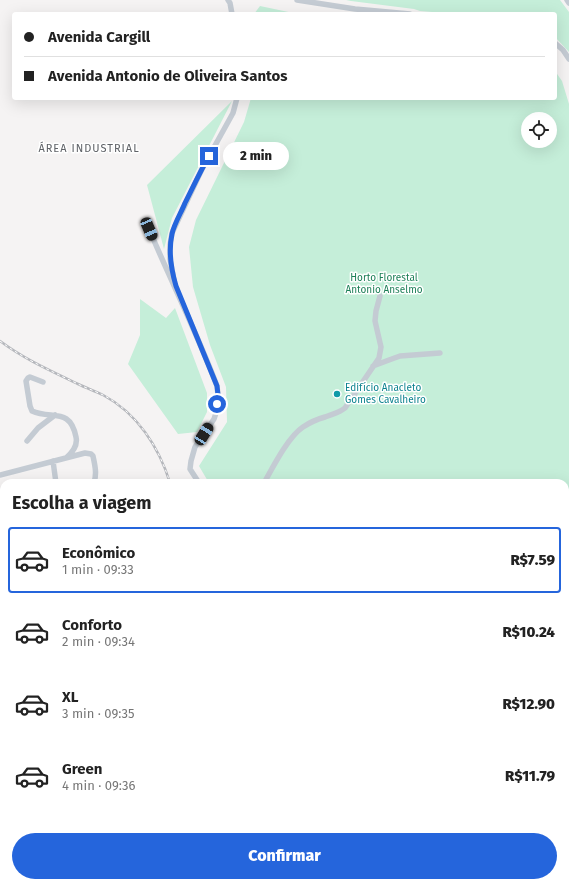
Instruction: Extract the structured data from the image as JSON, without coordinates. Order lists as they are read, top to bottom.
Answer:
{
  "districts": ["ÁREA INDUSTRIAL"],
  "parks": ["Horto Florestal Antonio Anselmo"],
  "places": ["Edifício Anacleto Gomes Cavalheiro"],
  "page": {
    "banner": ["Avenida Cargill", "Avenida Antonio de Oliveira Santos"],
    "bubble": "2 min",
    "heading": "Escolha a viagem",
    "list": [
      {
        "name": "Econômico",
        "note": "1 min · 09:33",
        "value": "R$7.59"
      },
      {
        "name": "Conforto",
        "note": "2 min · 09:34",
        "value": "R$10.24"
      },
      {
        "name": "XL",
        "note": "3 min · 09:35",
        "value": "R$12.90"
      },
      {
        "name": "Green",
        "note": "4 min · 09:36",
        "value": "R$11.79"
      }
    ],
    "buttons": "Confirmar"
  }
}
